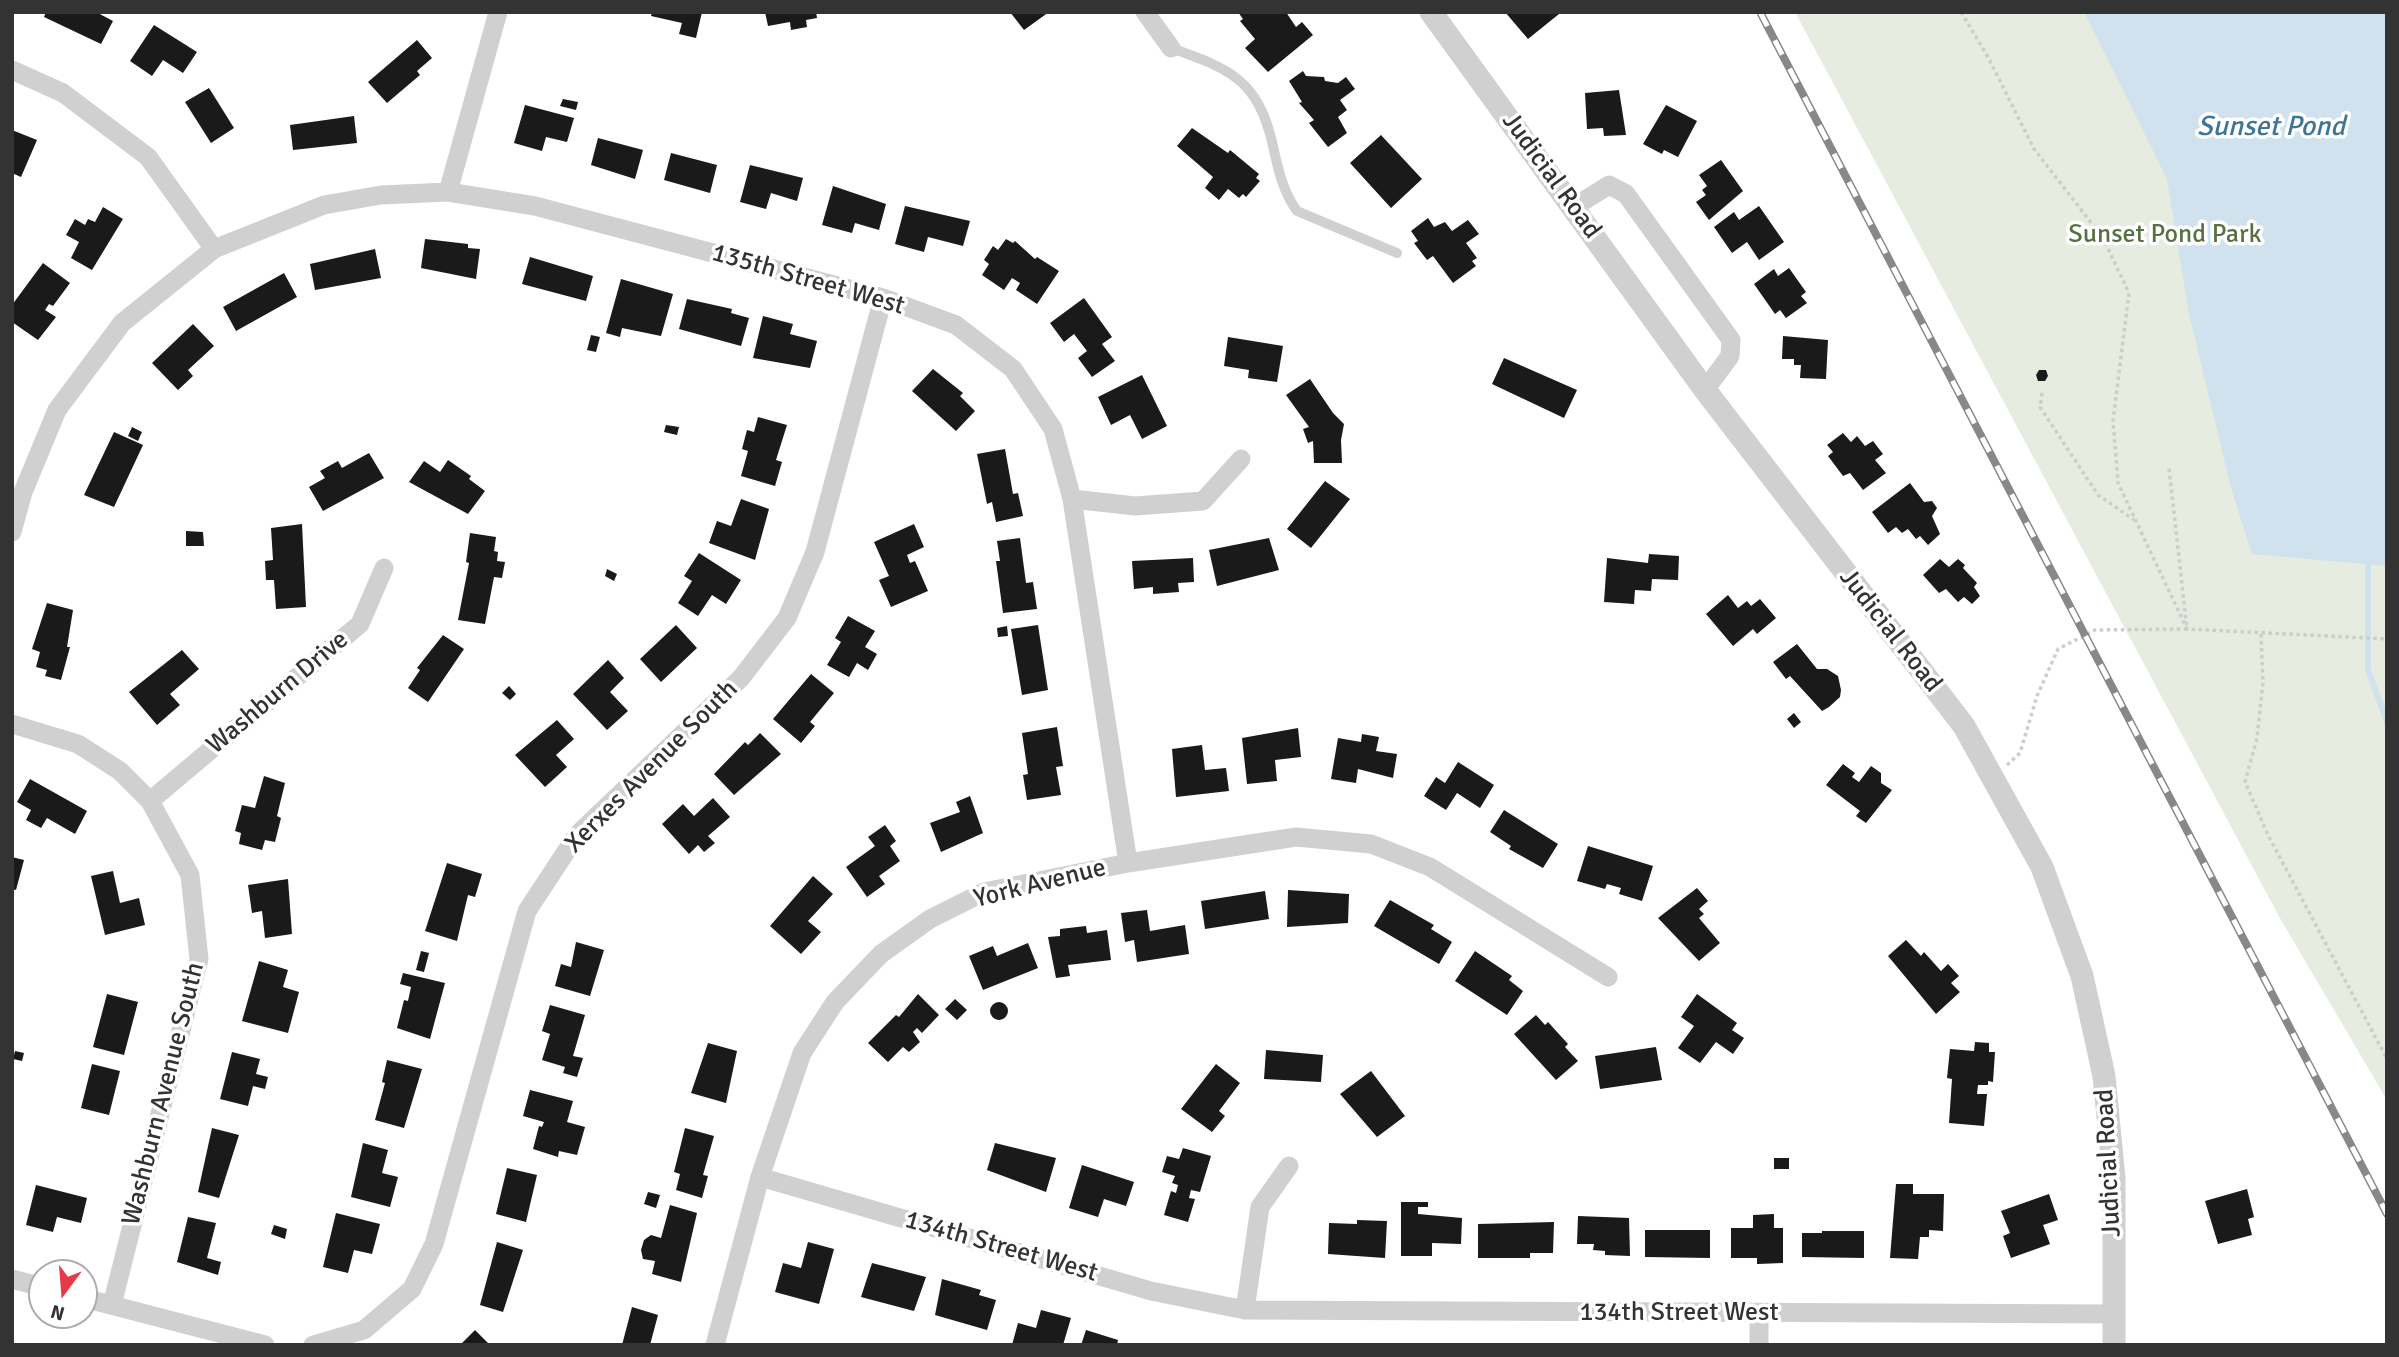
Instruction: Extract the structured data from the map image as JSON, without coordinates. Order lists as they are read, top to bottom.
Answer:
{
  "streets": {
    "street": [
      "Judicial Road",
      "135th Street West",
      "Washburn Drive",
      "Xerxes Avenue South",
      "York Avenue",
      "Washburn Avenue South",
      "134th Street West"
    ]
  },
  "crossings": [
    ["Judicial Road", "134th Street West"],
    ["135th Street West", "Xerxes Avenue South"],
    ["135th Street West", "York Avenue"],
    ["Washburn Drive", "Washburn Avenue South"],
    ["York Avenue", "134th Street West"]
  ],
  "water": ["Sunset Pond"],
  "parks": ["Sunset Pond Park"],
  "north": "bottom"
}
